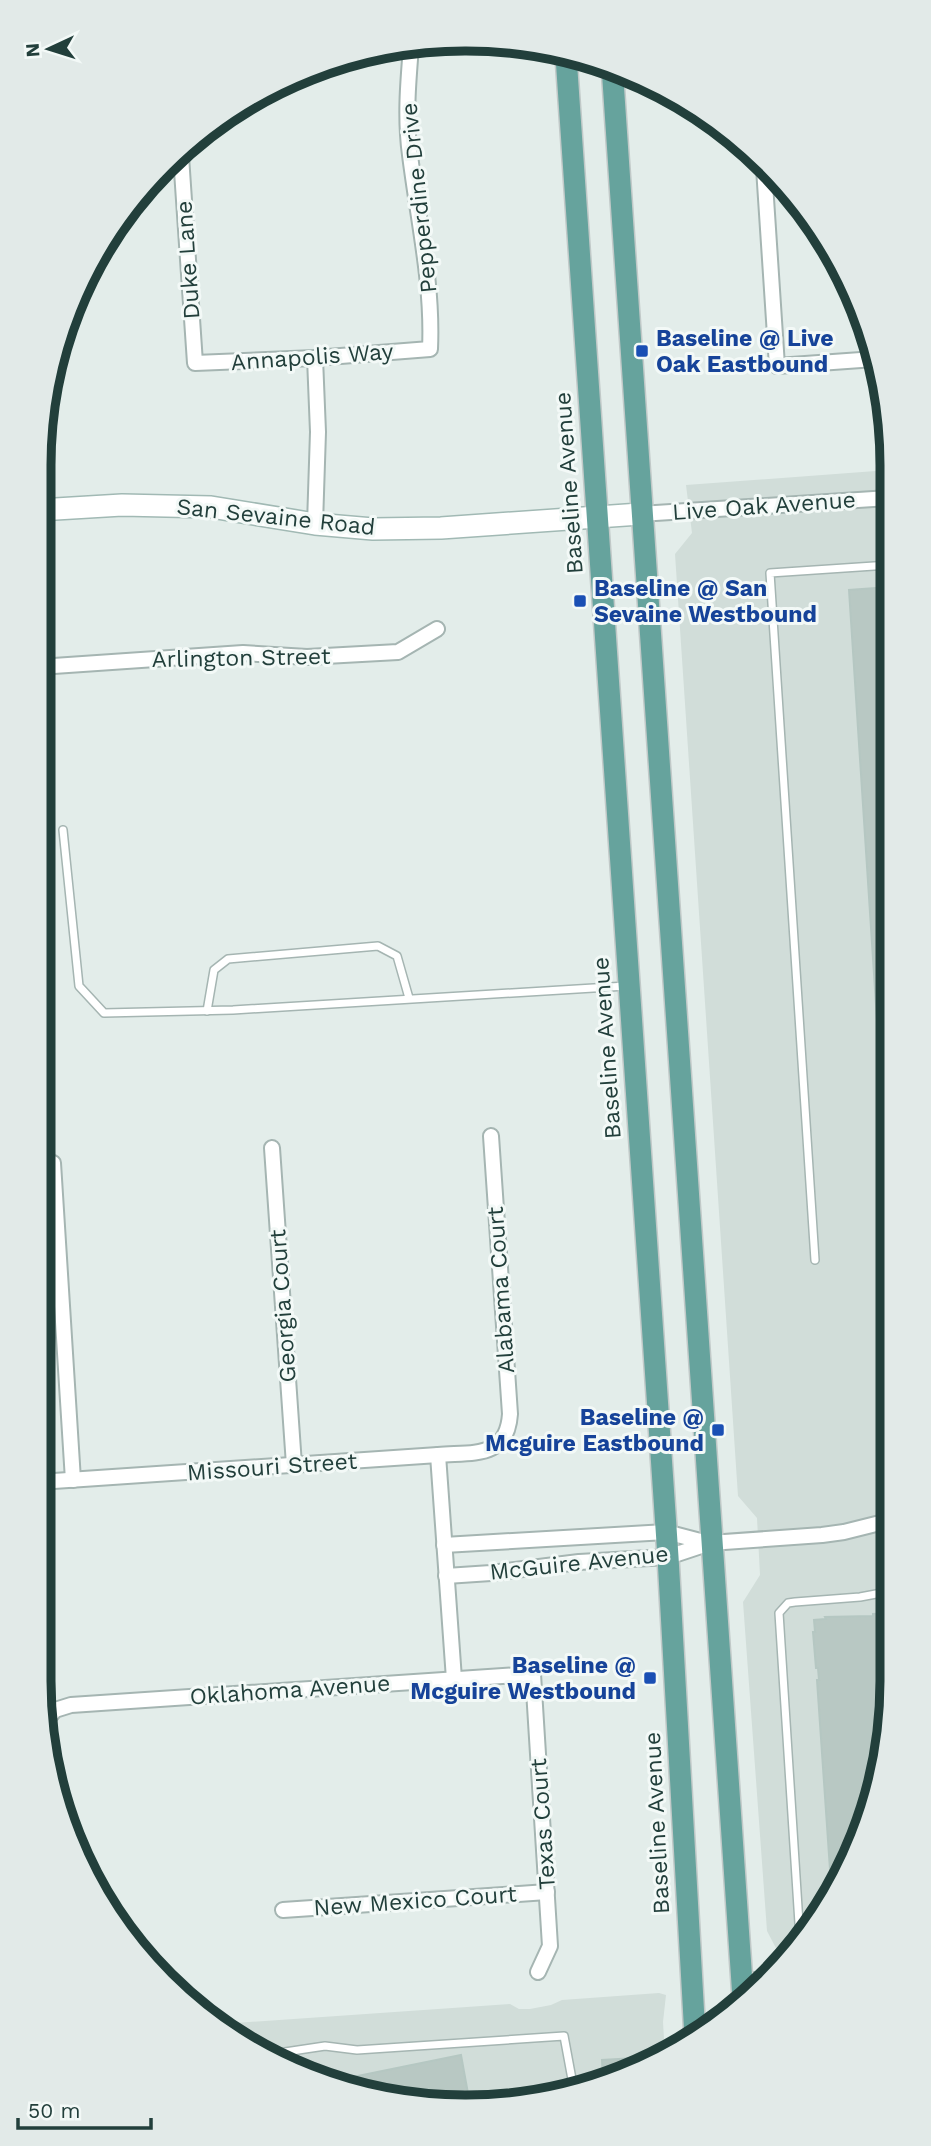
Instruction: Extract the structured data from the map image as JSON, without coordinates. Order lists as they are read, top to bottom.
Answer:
{
  "streets": {
    "main road": ["Baseline Avenue"],
    "street": [
      "Pepperdine Drive",
      "Duke Lane",
      "Annapolis Way",
      "Live Oak Avenue",
      "San Sevaine Road",
      "Arlington Street",
      "Alabama Court",
      "Georgia Court",
      "Missouri Street",
      "McGuire Avenue",
      "Oklahoma Avenue",
      "Texas Court",
      "New Mexico Court"
    ]
  },
  "crossings": [
    ["Pepperdine Drive", "Annapolis Way"],
    ["Duke Lane", "Annapolis Way"],
    ["Baseline Avenue", "San Sevaine Road"],
    ["Baseline Avenue", "McGuire Avenue"],
    ["Live Oak Avenue", "San Sevaine Road"],
    ["Alabama Court", "Missouri Street"],
    ["Georgia Court", "Missouri Street"],
    ["Oklahoma Avenue", "Texas Court"],
    ["Texas Court", "New Mexico Court"]
  ],
  "places": {
    "transit": [
      "Baseline @ Live Oak Eastbound",
      "Baseline @ San Sevaine Westbound",
      "Baseline @ Mcguire Eastbound",
      "Baseline @ Mcguire Westbound"
    ]
  },
  "scale_bar": "50 m",
  "north": "left"
}
